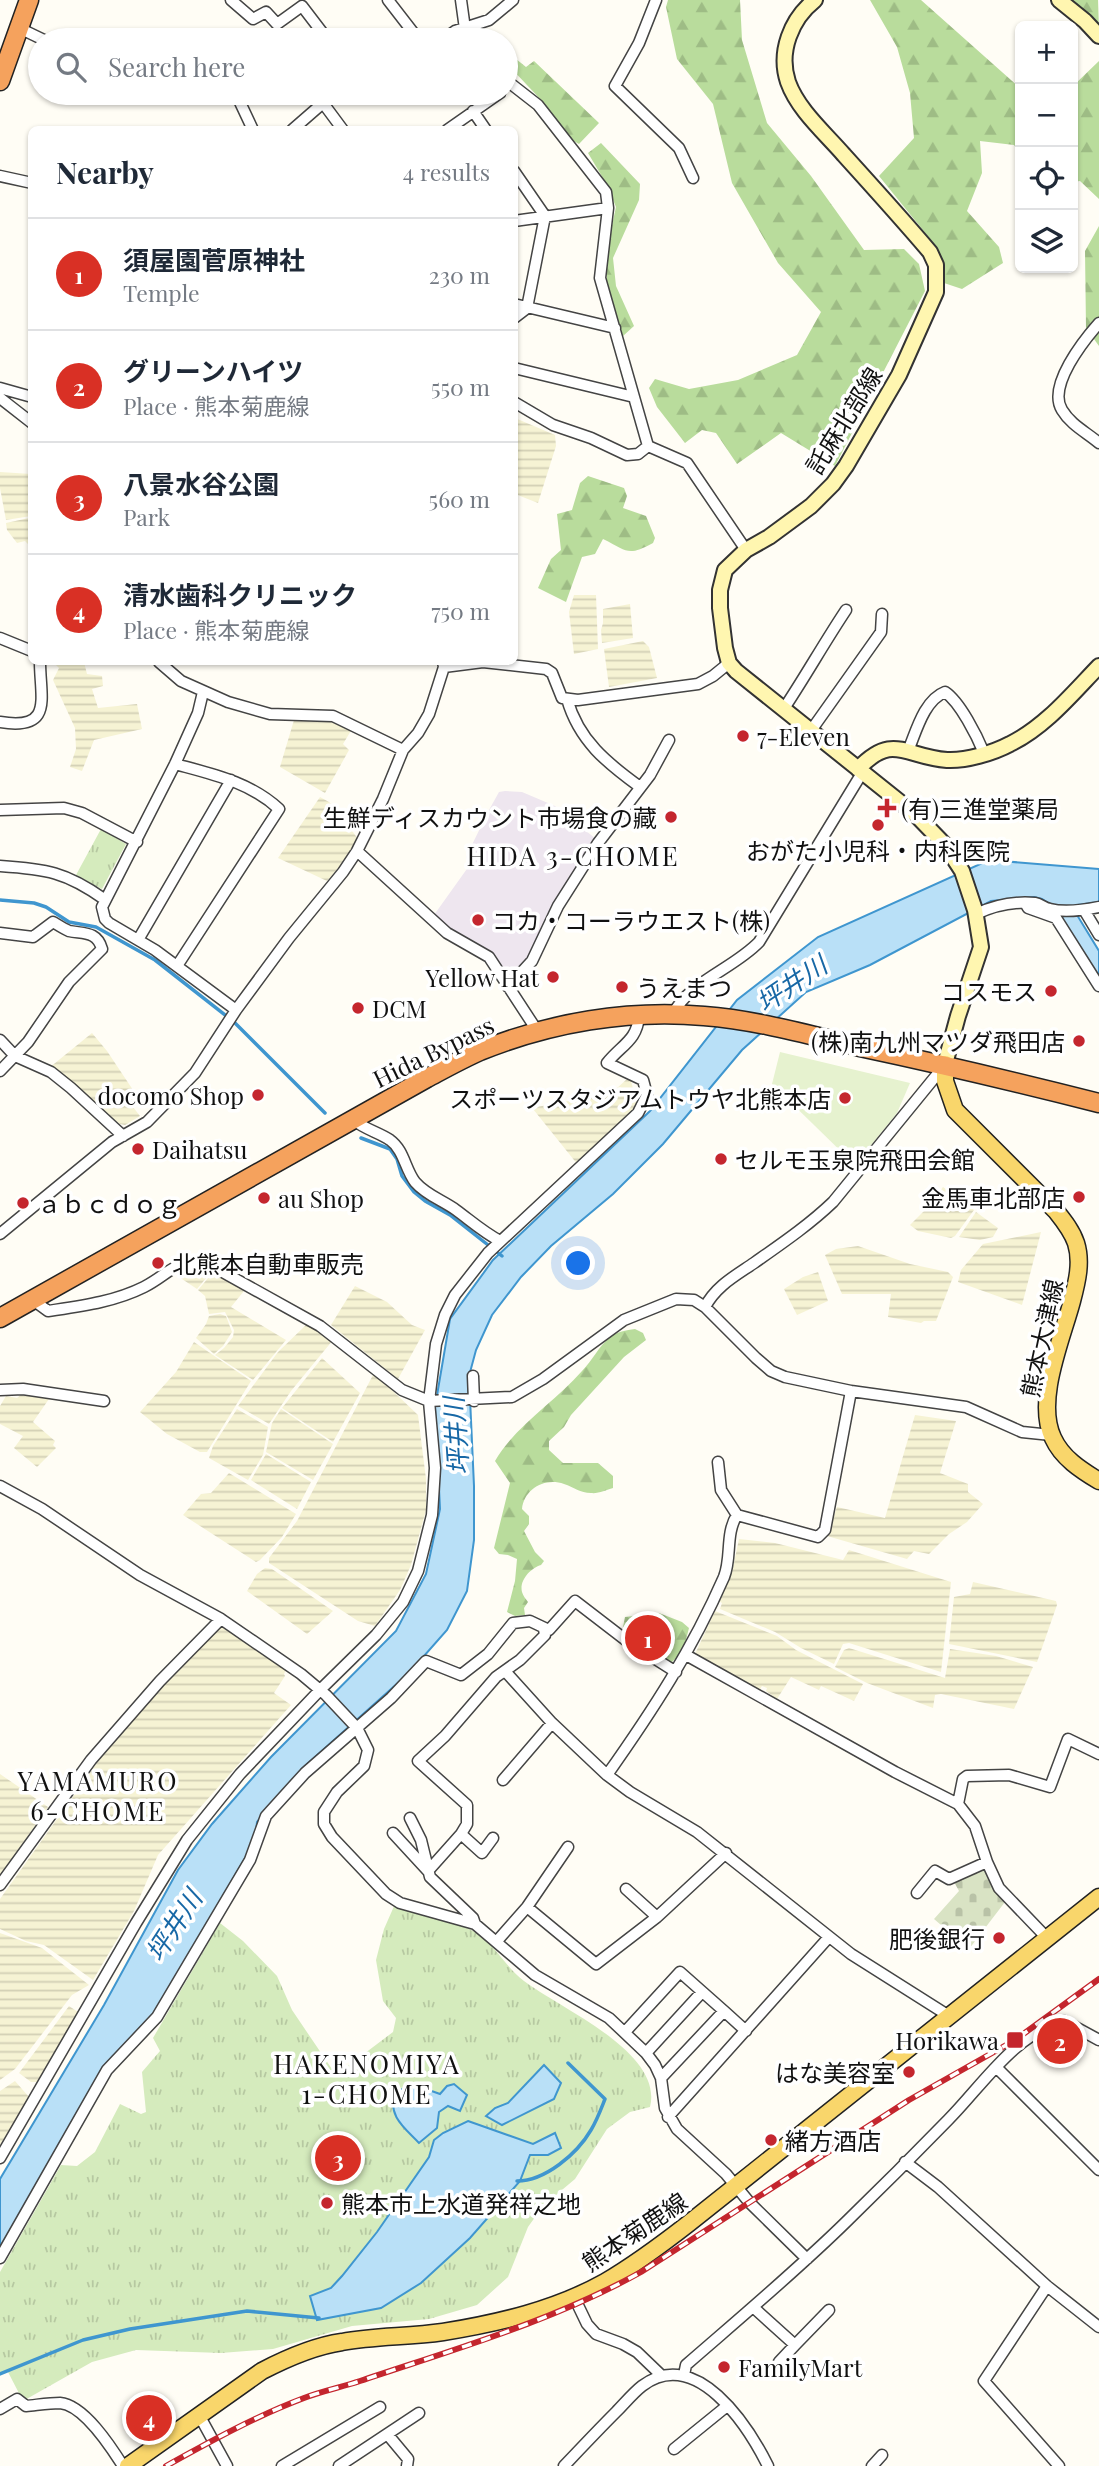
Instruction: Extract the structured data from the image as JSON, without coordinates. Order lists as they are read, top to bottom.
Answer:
{
  "streets": {
    "highway": ["Hida Bypass"],
    "main road": ["託麻北部線", "熊本大津線", "熊本菊鹿線"]
  },
  "crossings": [
    ["Hida Bypass", "熊本大津線"]
  ],
  "districts": ["HIDA 3-CHOME", "YAMAMURO 6-CHOME", "HAKENOMIYA 1-CHOME"],
  "water": ["坪井川"],
  "places": {
    "other": [
      "7-Eleven",
      "生鮮ディスカウント市場食の藏",
      "おがた小児科・内科医院",
      "コカ・コーラウエスト(株)",
      "Yellow Hat",
      "うえまつ",
      "コスモス",
      "DCM",
      "(株)南九州マツダ飛田店",
      "docomo Shop",
      "スポーツスタジアムトウヤ北熊本店",
      "Daihatsu",
      "セルモ玉泉院飛田会館",
      "金馬車北部店",
      "au Shop",
      "ａｂｃｄｏｇ",
      "北熊本自動車販売",
      "肥後銀行",
      "はな美容室",
      "緒方酒店",
      "熊本市上水道発祥之地",
      "FamilyMart"
    ],
    "health": ["(有)三進堂薬局"],
    "transit": ["Horikawa"]
  },
  "page": {
    "map_buttons": ["+", "−"],
    "search": "Search here",
    "heading": ["Nearby", "4 results"],
    "list": [
      {
        "mark": "1",
        "name": "須屋園菅原神社",
        "note": "Temple",
        "value": "230 m"
      },
      {
        "mark": "2",
        "name": "グリーンハイツ",
        "note": "Place · 熊本菊鹿線",
        "value": "550 m"
      },
      {
        "mark": "3",
        "name": "八景水谷公園",
        "note": "Park",
        "value": "560 m"
      },
      {
        "mark": "4",
        "name": "清水歯科クリニック",
        "note": "Place · 熊本菊鹿線",
        "value": "750 m"
      }
    ],
    "pins": [
      "1",
      "2",
      "3",
      "4"
    ]
  }
}
